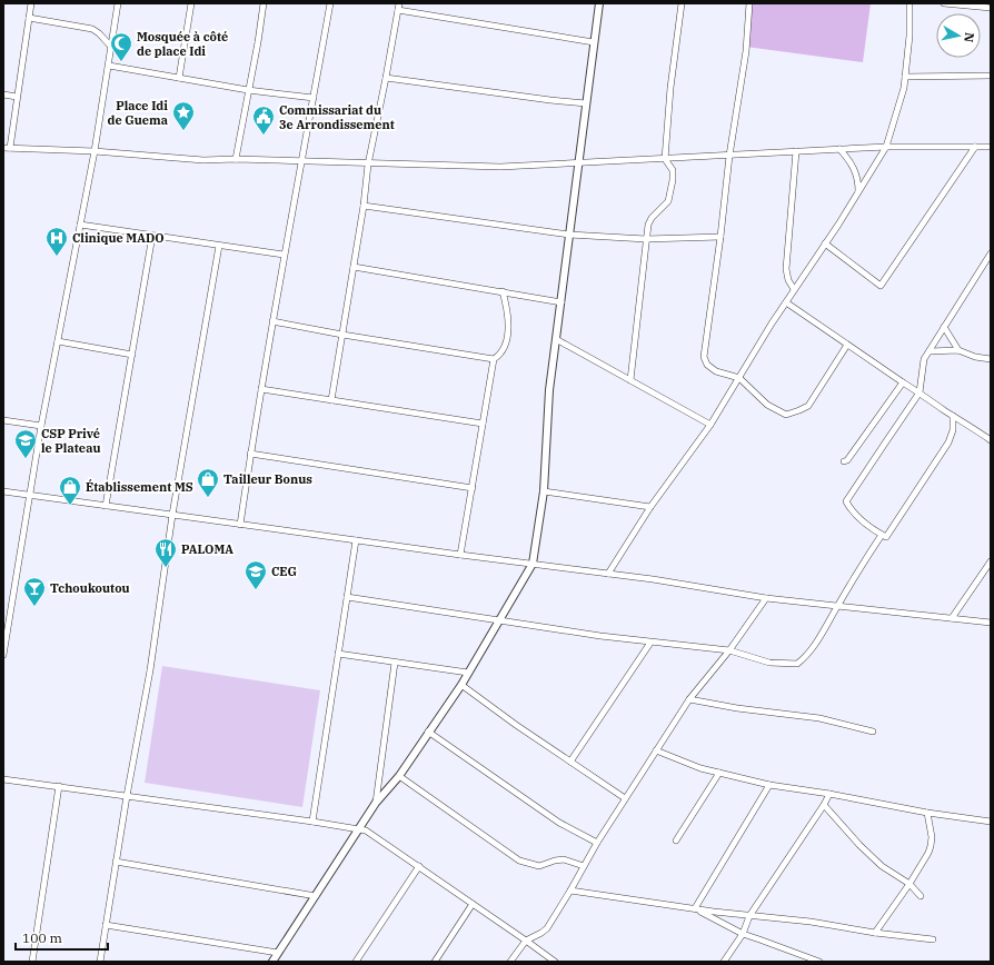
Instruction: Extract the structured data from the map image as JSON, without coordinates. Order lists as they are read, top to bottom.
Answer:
{
  "places": {
    "mosque": ["Mosquée à côté de place Idi"],
    "place": ["Place Idi de Guema"],
    "public building": ["Commissariat du 3e Arrondissement"],
    "hospital": ["Clinique MADO"],
    "school or university": ["CSP Privé le Plateau", "CEG"],
    "shop": ["Tailleur Bonus", "Établissement MS"],
    "restaurant": ["PALOMA"],
    "bar": ["Tchoukoutou"]
  },
  "scale_bar": "100 m",
  "north": "right"
}
